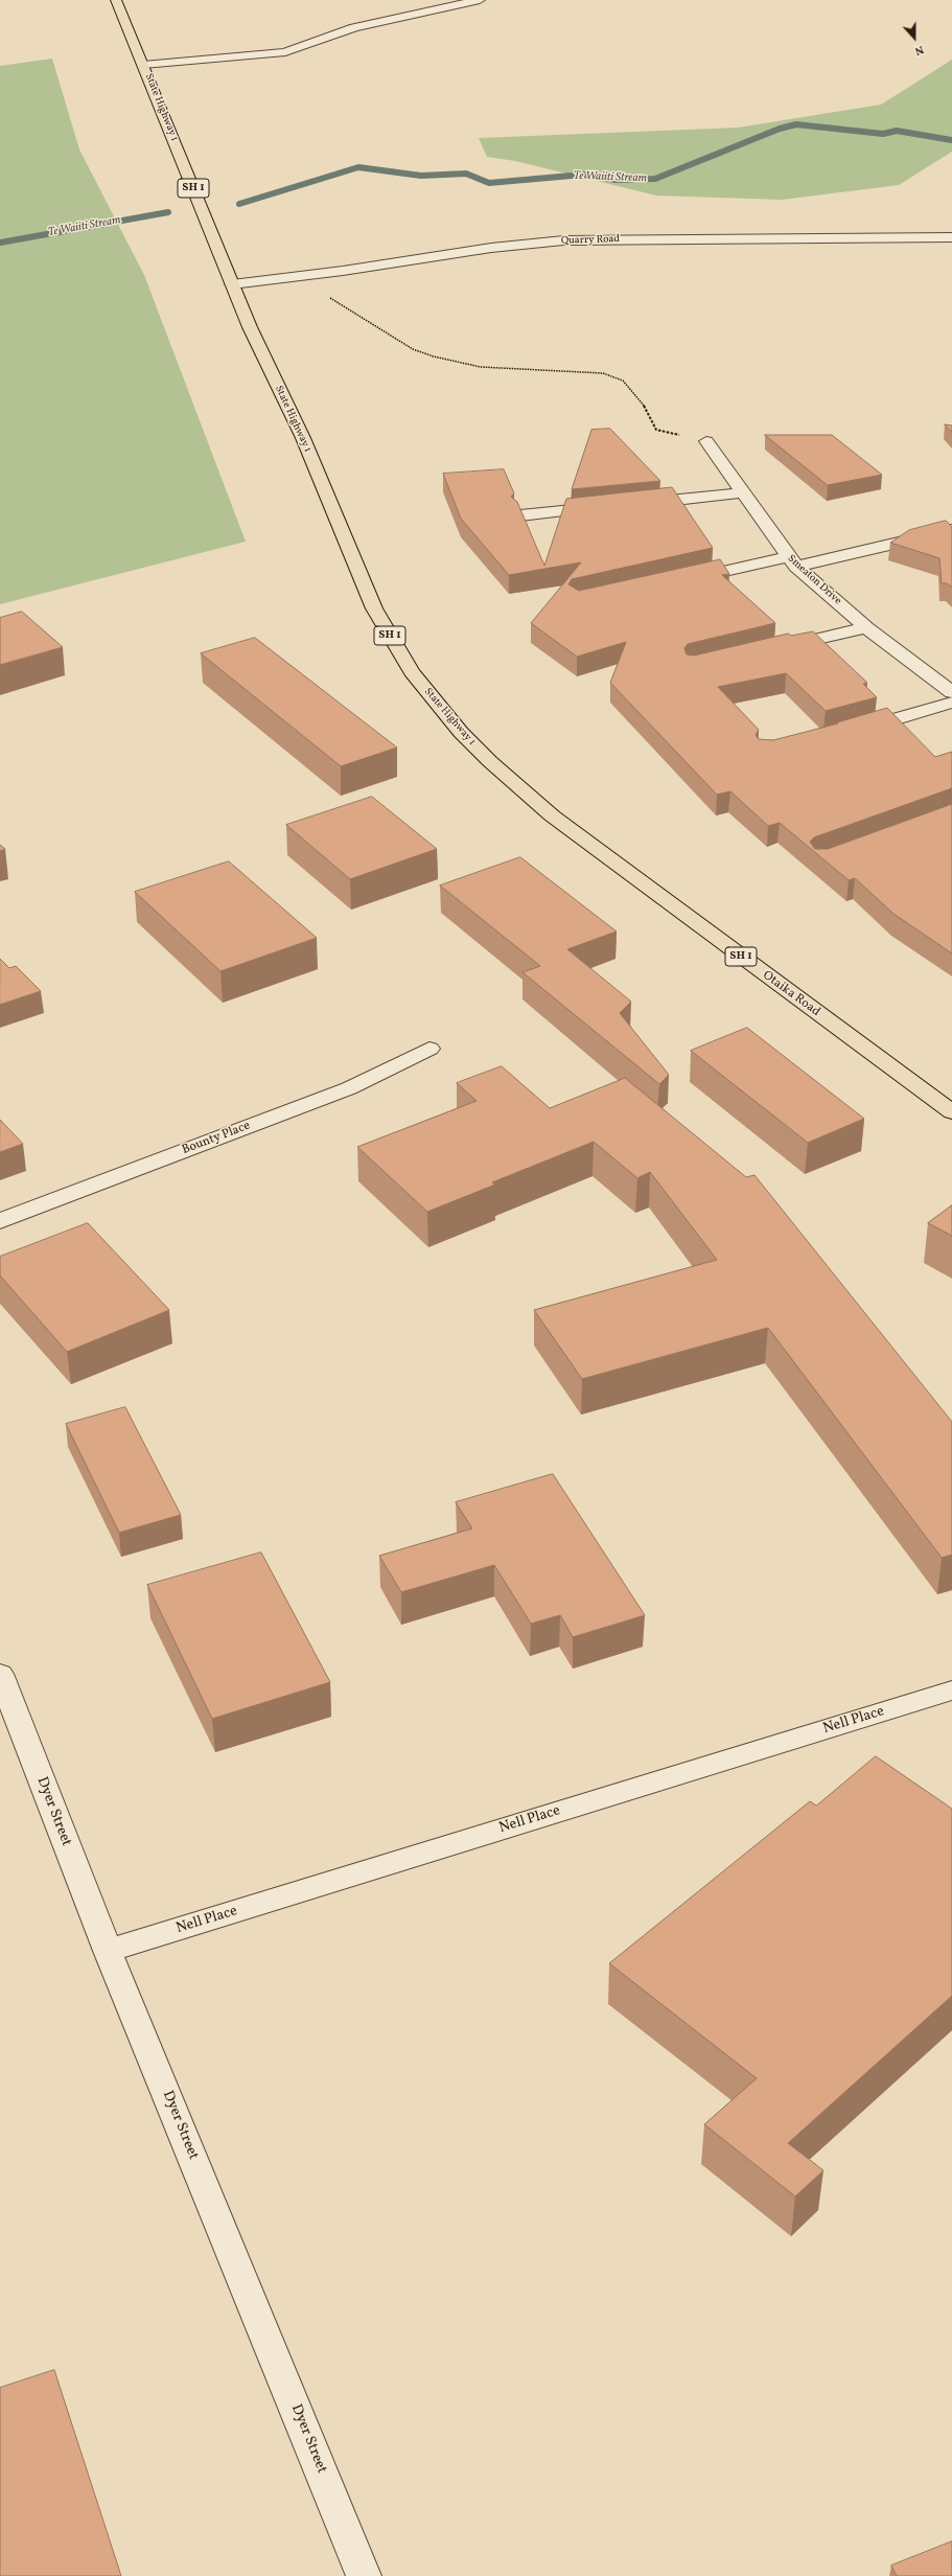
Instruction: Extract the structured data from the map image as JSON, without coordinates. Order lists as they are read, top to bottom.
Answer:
{
  "streets": {
    "highway": ["State Highway 1", "SH 1", "Otaika Road"],
    "street": [
      "Quarry Road",
      "Smeaton Drive",
      "Bounty Place",
      "Nell Place",
      "Dyer Street"
    ]
  },
  "crossings": [
    ["State Highway 1", "Quarry Road"],
    ["State Highway 1", "Otaika Road"],
    ["Nell Place", "Dyer Street"]
  ],
  "water": ["Te Waiiti Stream"],
  "north": "bottom"
}
